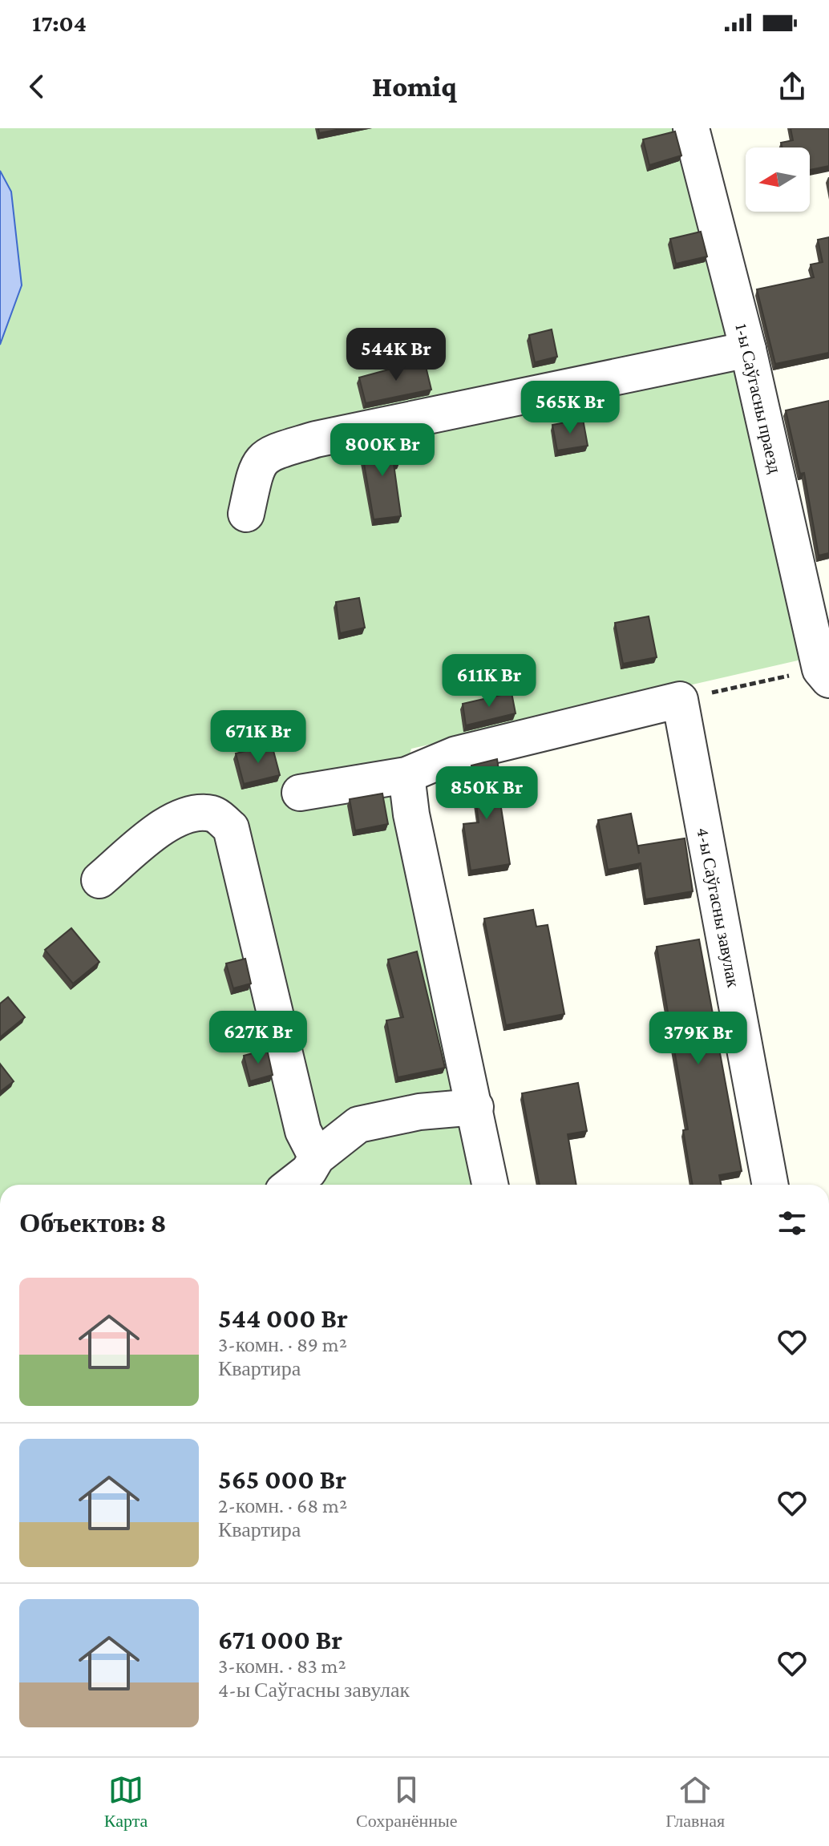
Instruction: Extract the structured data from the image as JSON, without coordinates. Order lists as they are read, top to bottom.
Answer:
{
  "streets": {
    "street": ["1-ы Саўгасны праезд", "4-ы Саўгасны завулак"]
  },
  "north": "left",
  "page": {
    "status": "17:04",
    "header": "Homiq",
    "price": [
      "544K Br",
      "565K Br",
      "800K Br",
      "611K Br",
      "671K Br",
      "850K Br",
      "627K Br",
      "379K Br"
    ],
    "heading": "Объектов: 8",
    "list": [
      {
        "name": "544 000 Br",
        "note": "3-комн. · 89 m² · Квартира"
      },
      {
        "name": "565 000 Br",
        "note": "2-комн. · 68 m² · Квартира"
      },
      {
        "name": "671 000 Br",
        "note": "3-комн. · 83 m² · 4-ы Саўгасны завулак"
      }
    ],
    "tabs": ["Карта", "Сохранённые", "Главная"]
  }
}
